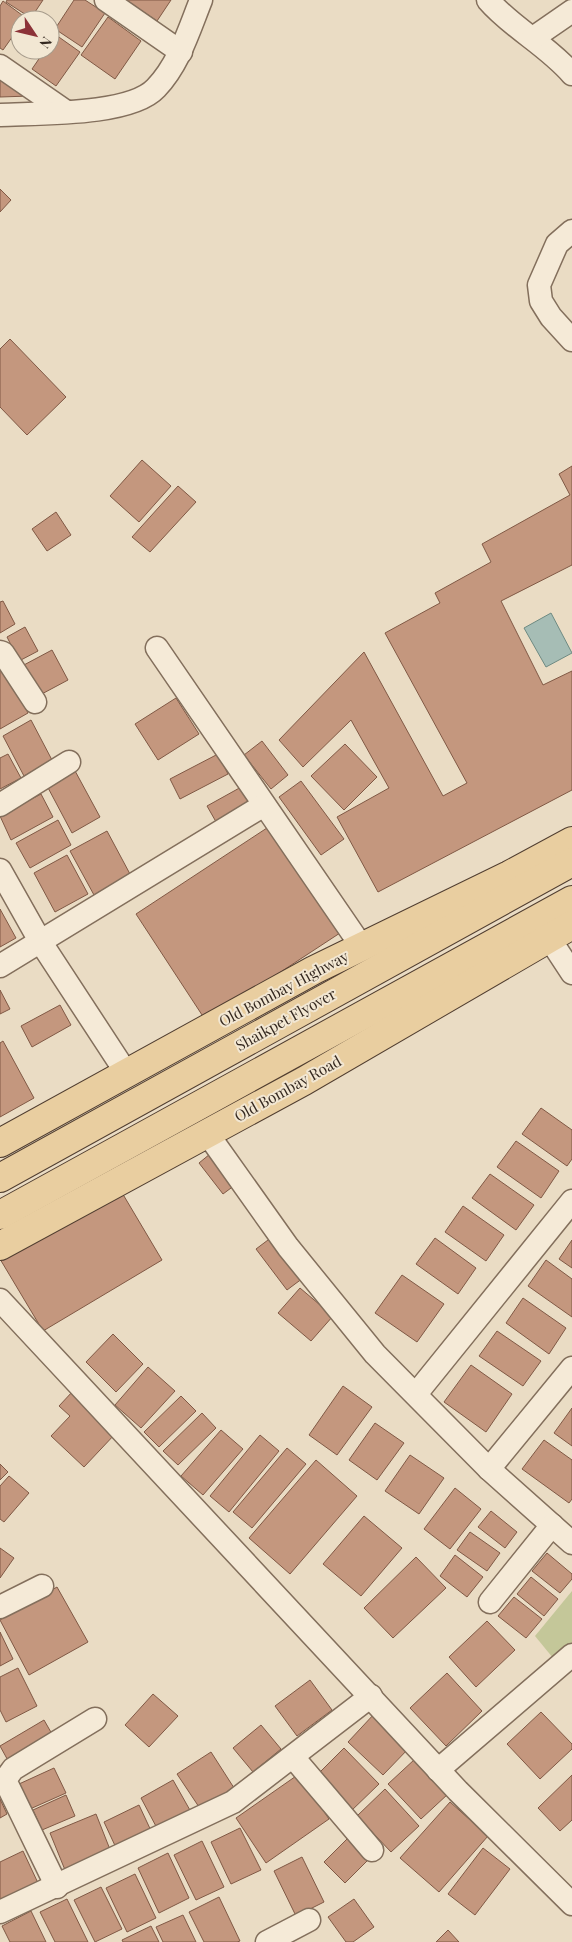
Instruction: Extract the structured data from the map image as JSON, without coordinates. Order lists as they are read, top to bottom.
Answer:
{
  "streets": {
    "main road": ["Old Bombay Highway", "Shaikpet Flyover", "Old Bombay Road"]
  },
  "north": "bottom right"
}
